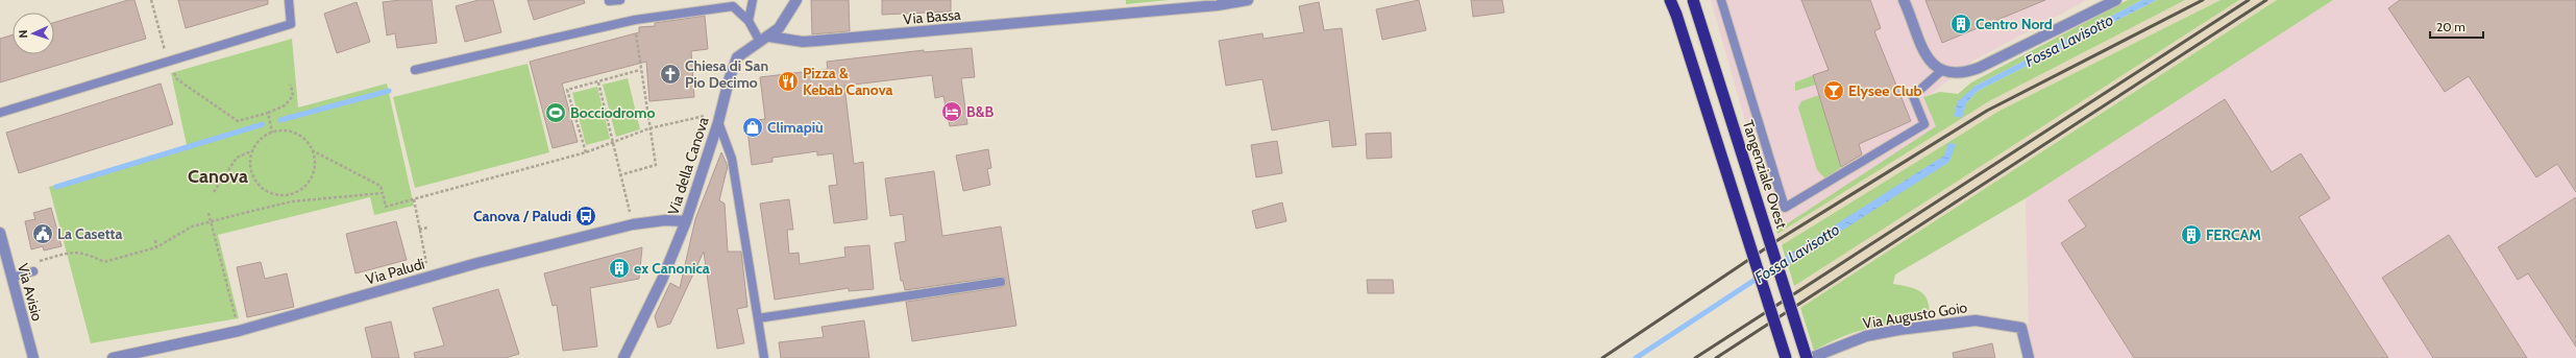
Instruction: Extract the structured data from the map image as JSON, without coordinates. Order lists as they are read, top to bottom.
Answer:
{
  "streets": {
    "highway": ["Tangenziale Ovest"],
    "street": [
      "Via Bassa",
      "Via della Canova",
      "Via Paludi",
      "Via Avisio",
      "Via Augusto Goio"
    ]
  },
  "crossings": [
    ["Via Bassa", "Via della Canova"],
    ["Via della Canova", "Via Paludi"]
  ],
  "districts": ["Canova"],
  "water": ["Fossa Lavisotto"],
  "places": {
    "building": ["Centro Nord", "FERCAM", "ex Canonica"],
    "church": ["Chiesa di San Pio Decimo"],
    "restaurant": ["Pizza & Kebab Canova"],
    "bar": ["Elysee Club"],
    "hotel": ["B&B"],
    "sports": ["Bocciodromo"],
    "shop": ["Climapiù"],
    "bus stop": ["Canova / Paludi"],
    "public building": ["La Casetta"]
  },
  "scale_bar": "20 m",
  "north": "left"
}
